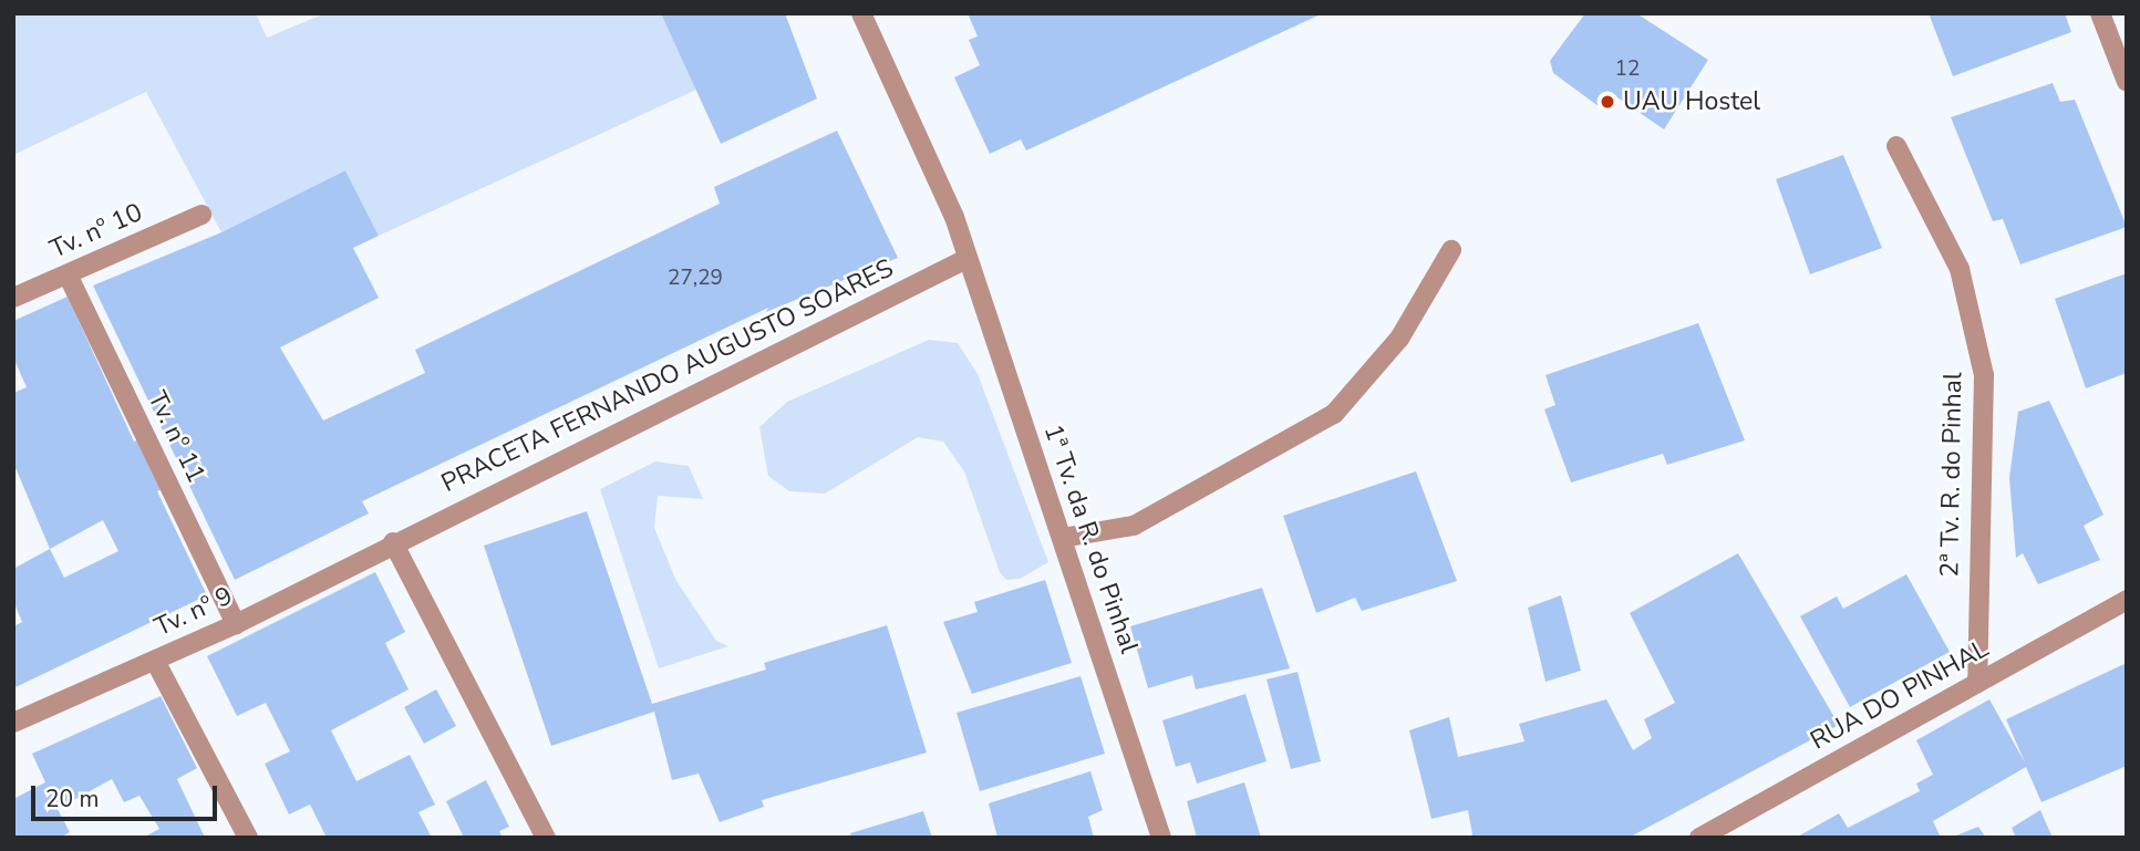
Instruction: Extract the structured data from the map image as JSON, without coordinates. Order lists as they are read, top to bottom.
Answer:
{
  "streets": {
    "street": [
      "Tv. nº 10",
      "PRACETA FERNANDO AUGUSTO SOARES",
      "Tv. nº 11",
      "2ª Tv. R. do Pinhal",
      "1ª Tv. da R. do Pinhal",
      "Tv. nº 9",
      "RUA DO PINHAL"
    ]
  },
  "crossings": [
    ["Tv. nº 10", "Tv. nº 11"],
    ["PRACETA FERNANDO AUGUSTO SOARES", "1ª Tv. da R. do Pinhal"],
    ["PRACETA FERNANDO AUGUSTO SOARES", "Tv. nº 9"],
    ["Tv. nº 11", "Tv. nº 9"],
    ["2ª Tv. R. do Pinhal", "RUA DO PINHAL"]
  ],
  "places": ["UAU Hostel"],
  "house_numbers": ["12", "27,29"],
  "scale_bar": "20 m"
}
